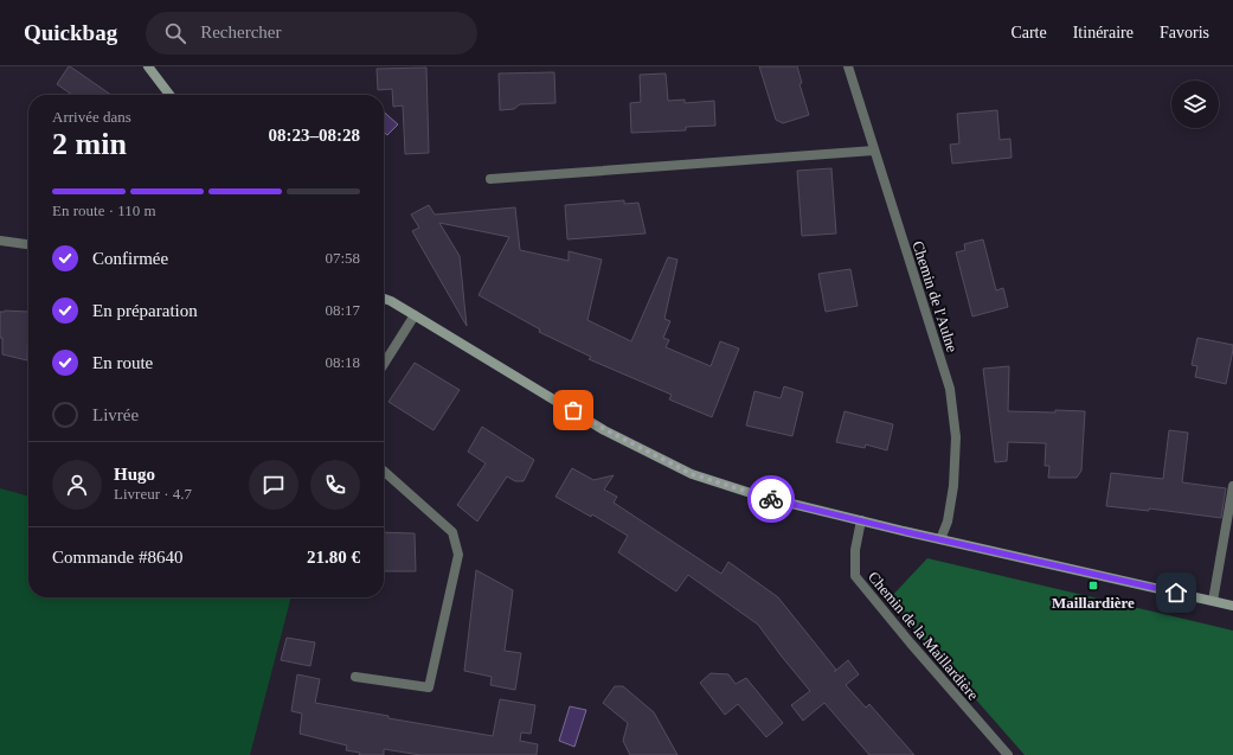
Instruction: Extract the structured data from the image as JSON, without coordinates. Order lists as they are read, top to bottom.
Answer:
{
  "streets": {
    "street": ["Chemin de l'Aulne", "Chemin de la Maillardière"]
  },
  "places": {
    "transit": ["Maillardière"]
  },
  "page": {
    "header": "Quickbag",
    "search": "Rechercher",
    "nav": ["Carte", "Itinéraire", "Favoris"],
    "heading": ["2 min", "Arrivée dans", "08:23–08:28"],
    "panel": [
      "Hugo",
      "Livreur · 4.7",
      "Commande #8640",
      "21.80 €"
    ],
    "bar": "En route · 110 m",
    "list": [
      ["Confirmée", "07:58"],
      ["En préparation", "08:17"],
      ["En route", "08:18"],
      "Livrée"
    ]
  }
}
